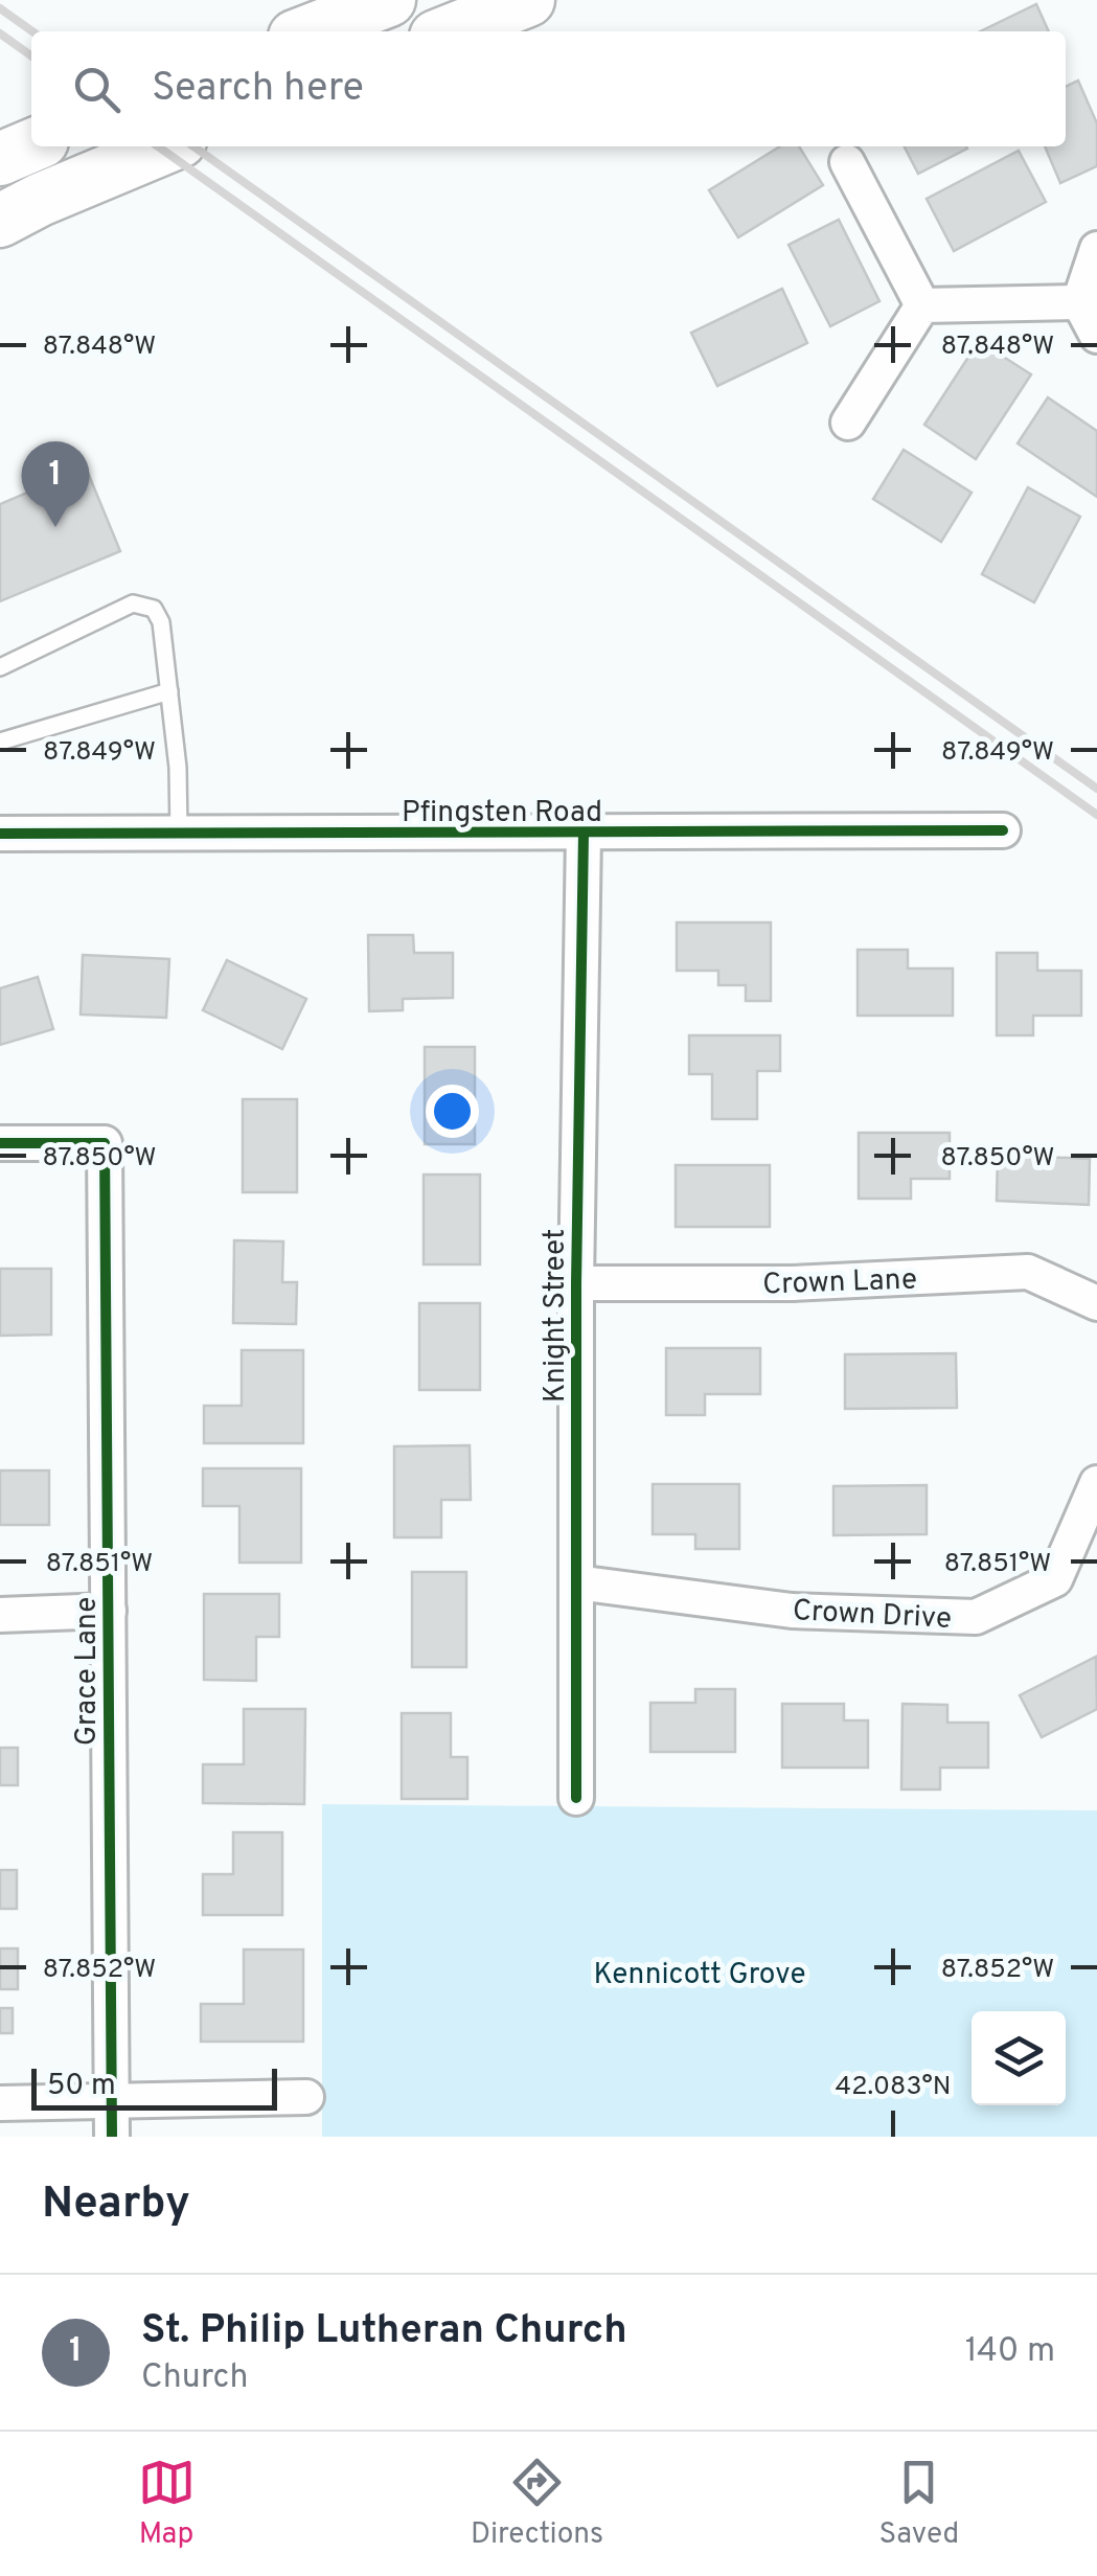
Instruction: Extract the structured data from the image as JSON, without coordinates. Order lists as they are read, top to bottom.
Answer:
{
  "streets": {
    "street": [
      "Pfingsten Road",
      "Crown Lane",
      "Knight Street",
      "Crown Drive",
      "Grace Lane"
    ]
  },
  "crossings": [
    ["Pfingsten Road", "Knight Street"],
    ["Crown Lane", "Knight Street"],
    ["Knight Street", "Crown Drive"]
  ],
  "parks": ["Kennicott Grove"],
  "scale_bar": "50 m",
  "page": {
    "search": "Search here",
    "pins": "1",
    "scale": "50 m",
    "heading": "Nearby",
    "list": [
      {
        "mark": "1",
        "name": "St. Philip Lutheran Church",
        "note": "Church",
        "value": "140 m"
      }
    ],
    "nav": ["Map", "Directions", "Saved"]
  },
  "coordinates": [
    "87.848°W",
    "87.849°W",
    "87.850°W",
    "87.851°W",
    "87.852°W",
    "42.083°N"
  ]
}
